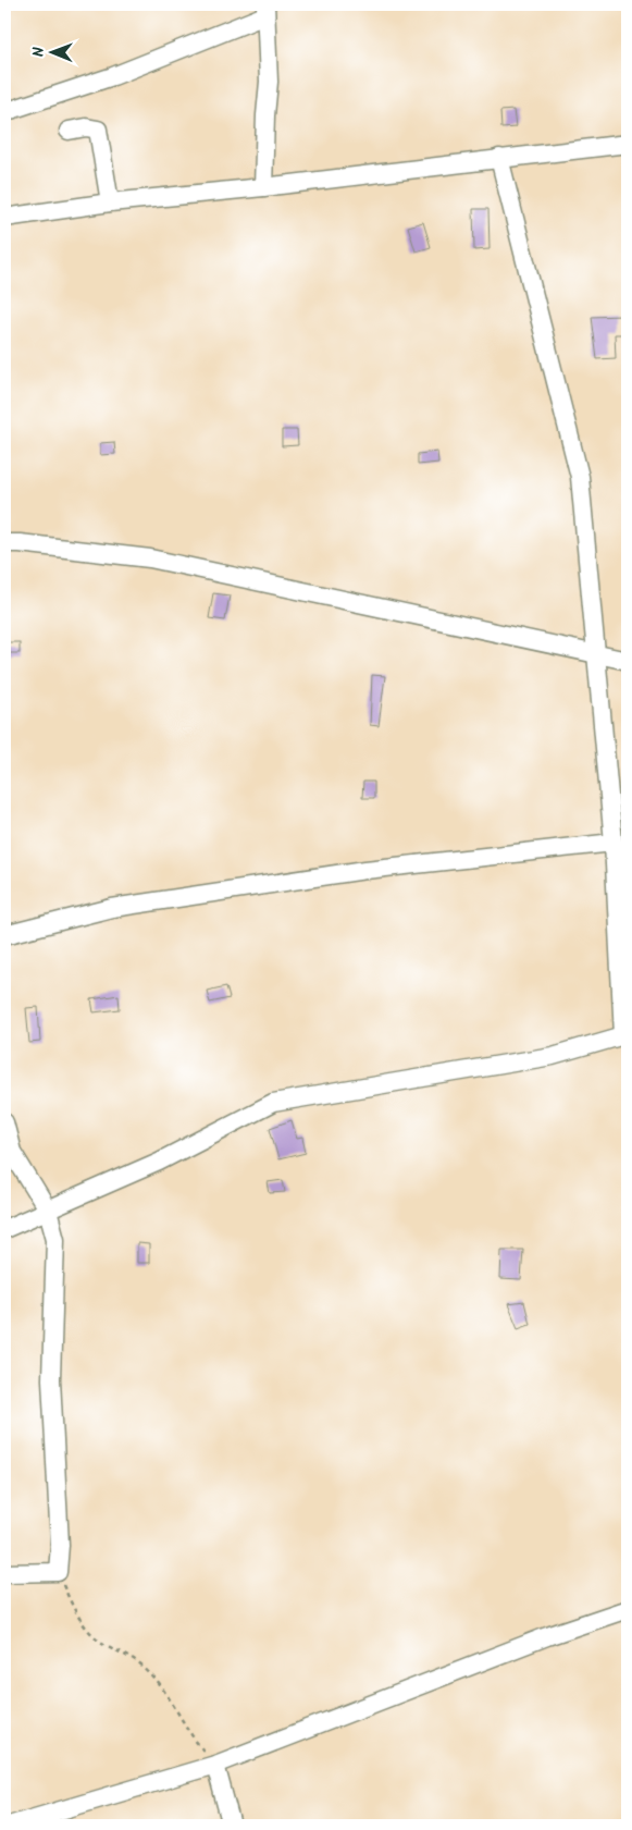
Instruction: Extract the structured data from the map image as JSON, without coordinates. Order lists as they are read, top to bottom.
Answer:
{
  "north": "left"
}
